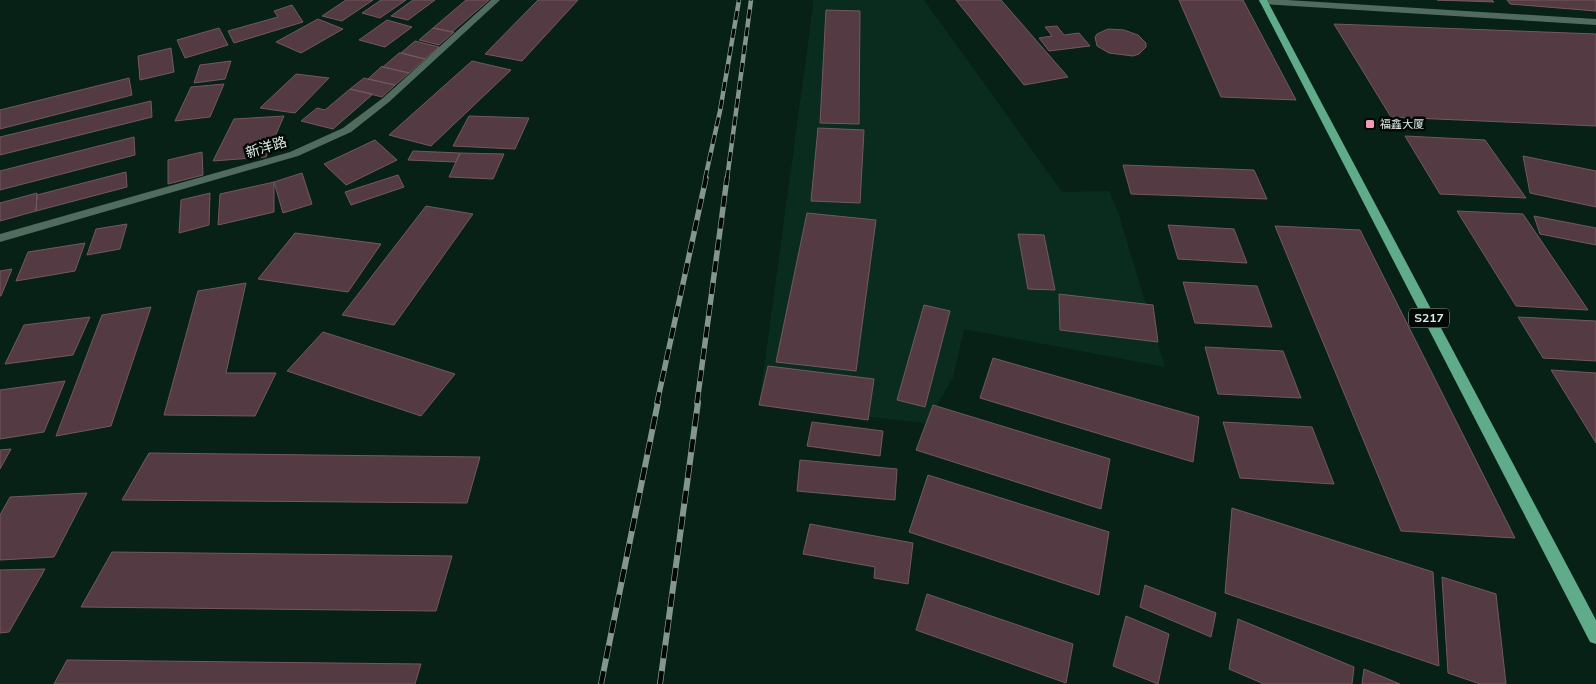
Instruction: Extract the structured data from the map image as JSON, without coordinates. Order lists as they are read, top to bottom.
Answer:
{
  "streets": {
    "main road": ["S217"],
    "street": ["新洋路"]
  },
  "places": {
    "transit": ["福鑫大厦"]
  }
}
